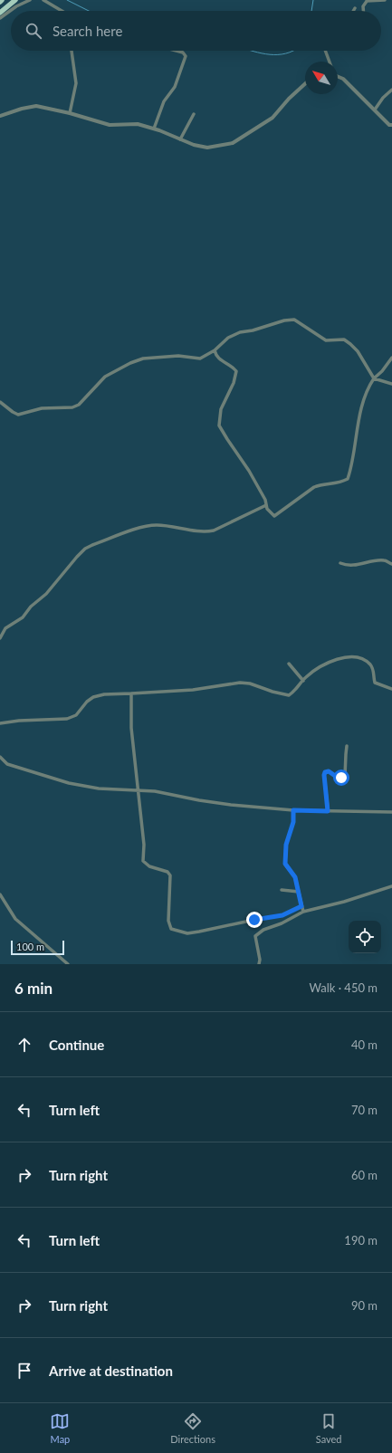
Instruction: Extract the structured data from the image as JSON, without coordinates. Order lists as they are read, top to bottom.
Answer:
{
  "scale_bar": "100 m",
  "north": "top left",
  "page": {
    "search": "Search here",
    "scale": "100 m",
    "heading": ["6 min", "Walk · 450 m"],
    "list": [
      ["Continue", "40 m"],
      ["Turn left", "70 m"],
      ["Turn right", "60 m"],
      ["Turn left", "190 m"],
      ["Turn right", "90 m"],
      "Arrive at destination"
    ],
    "nav": ["Map", "Directions", "Saved"]
  }
}
